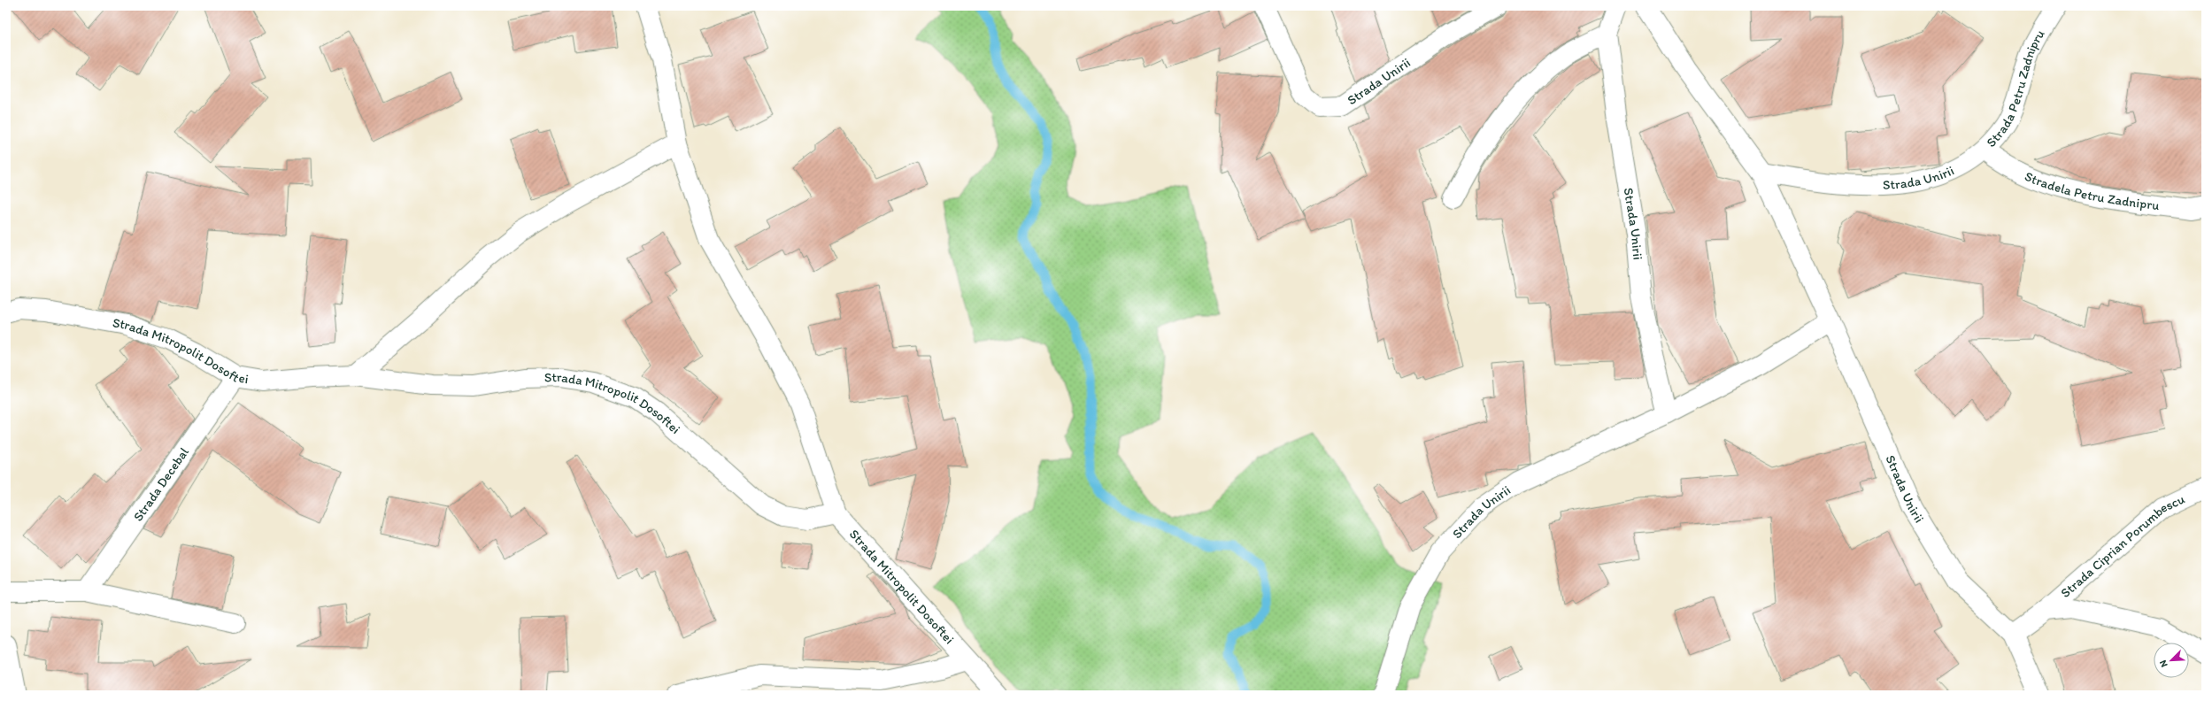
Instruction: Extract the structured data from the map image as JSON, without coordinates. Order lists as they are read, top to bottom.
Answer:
{
  "streets": {
    "street": [
      "Strada Unirii",
      "Strada Petru Zadnipru",
      "Stradela Petru Zadnipru",
      "Strada Mitropolit Dosoftei",
      "Strada Decebal",
      "Strada Ciprian Porumbescu"
    ]
  },
  "crossings": [
    ["Strada Unirii", "Strada Petru Zadnipru"],
    ["Strada Unirii", "Stradela Petru Zadnipru"],
    ["Strada Petru Zadnipru", "Stradela Petru Zadnipru"],
    ["Strada Mitropolit Dosoftei", "Strada Decebal"]
  ],
  "north": "bottom left"
}
